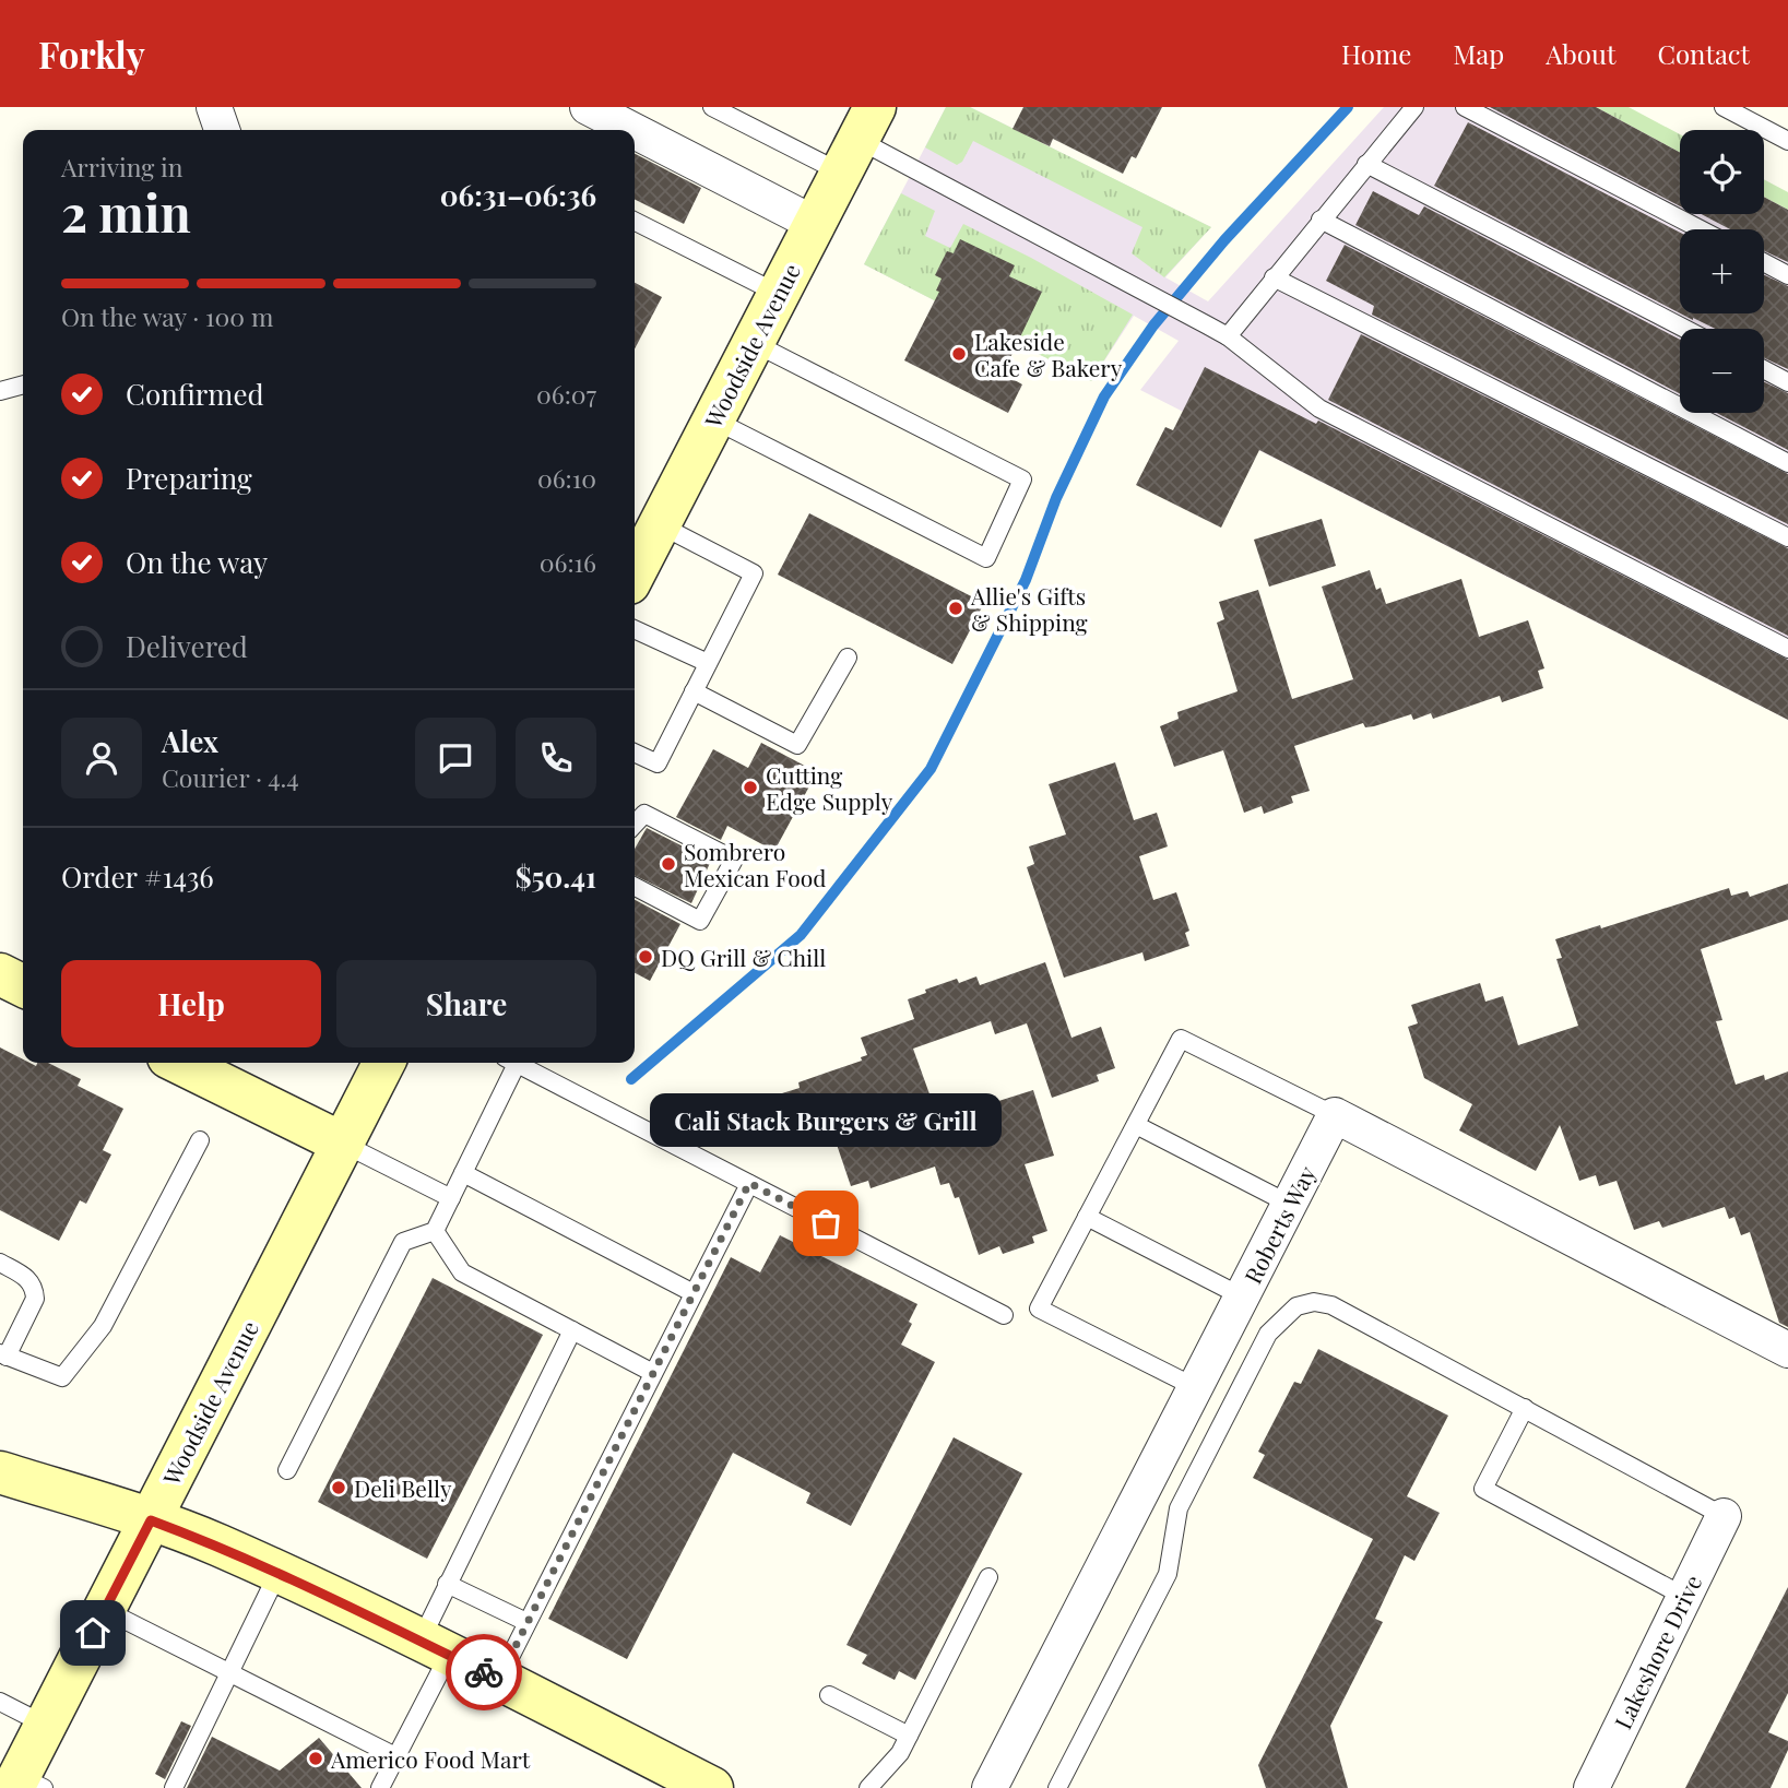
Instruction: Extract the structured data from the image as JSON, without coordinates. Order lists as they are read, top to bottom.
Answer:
{
  "streets": {
    "main road": ["Woodside Avenue"],
    "street": ["Roberts Way", "Lakeshore Drive"]
  },
  "places": [
    "Lakeside Cafe & Bakery",
    "Allie's Gifts & Shipping",
    "Cutting Edge Supply",
    "Sombrero Mexican Food",
    "DQ Grill & Chill",
    "Cali Stack Burgers & Grill",
    "Deli Belly",
    "Americo Food Mart"
  ],
  "page": {
    "header": "Forkly",
    "nav": [
      "Home",
      "Map",
      "About",
      "Contact"
    ],
    "map_buttons": ["+", "−"],
    "heading": ["2 min", "Arriving in", "06:31–06:36"],
    "panel": [
      "Alex",
      "Courier · 4.4",
      "Order #1436",
      "$50.41"
    ],
    "bar": "On the way · 100 m",
    "list": [
      ["Confirmed", "06:07"],
      ["Preparing", "06:10"],
      ["On the way", "06:16"],
      "Delivered"
    ],
    "buttons": ["Help", "Share"],
    "bubble": "Cali Stack Burgers & Grill"
  }
}
